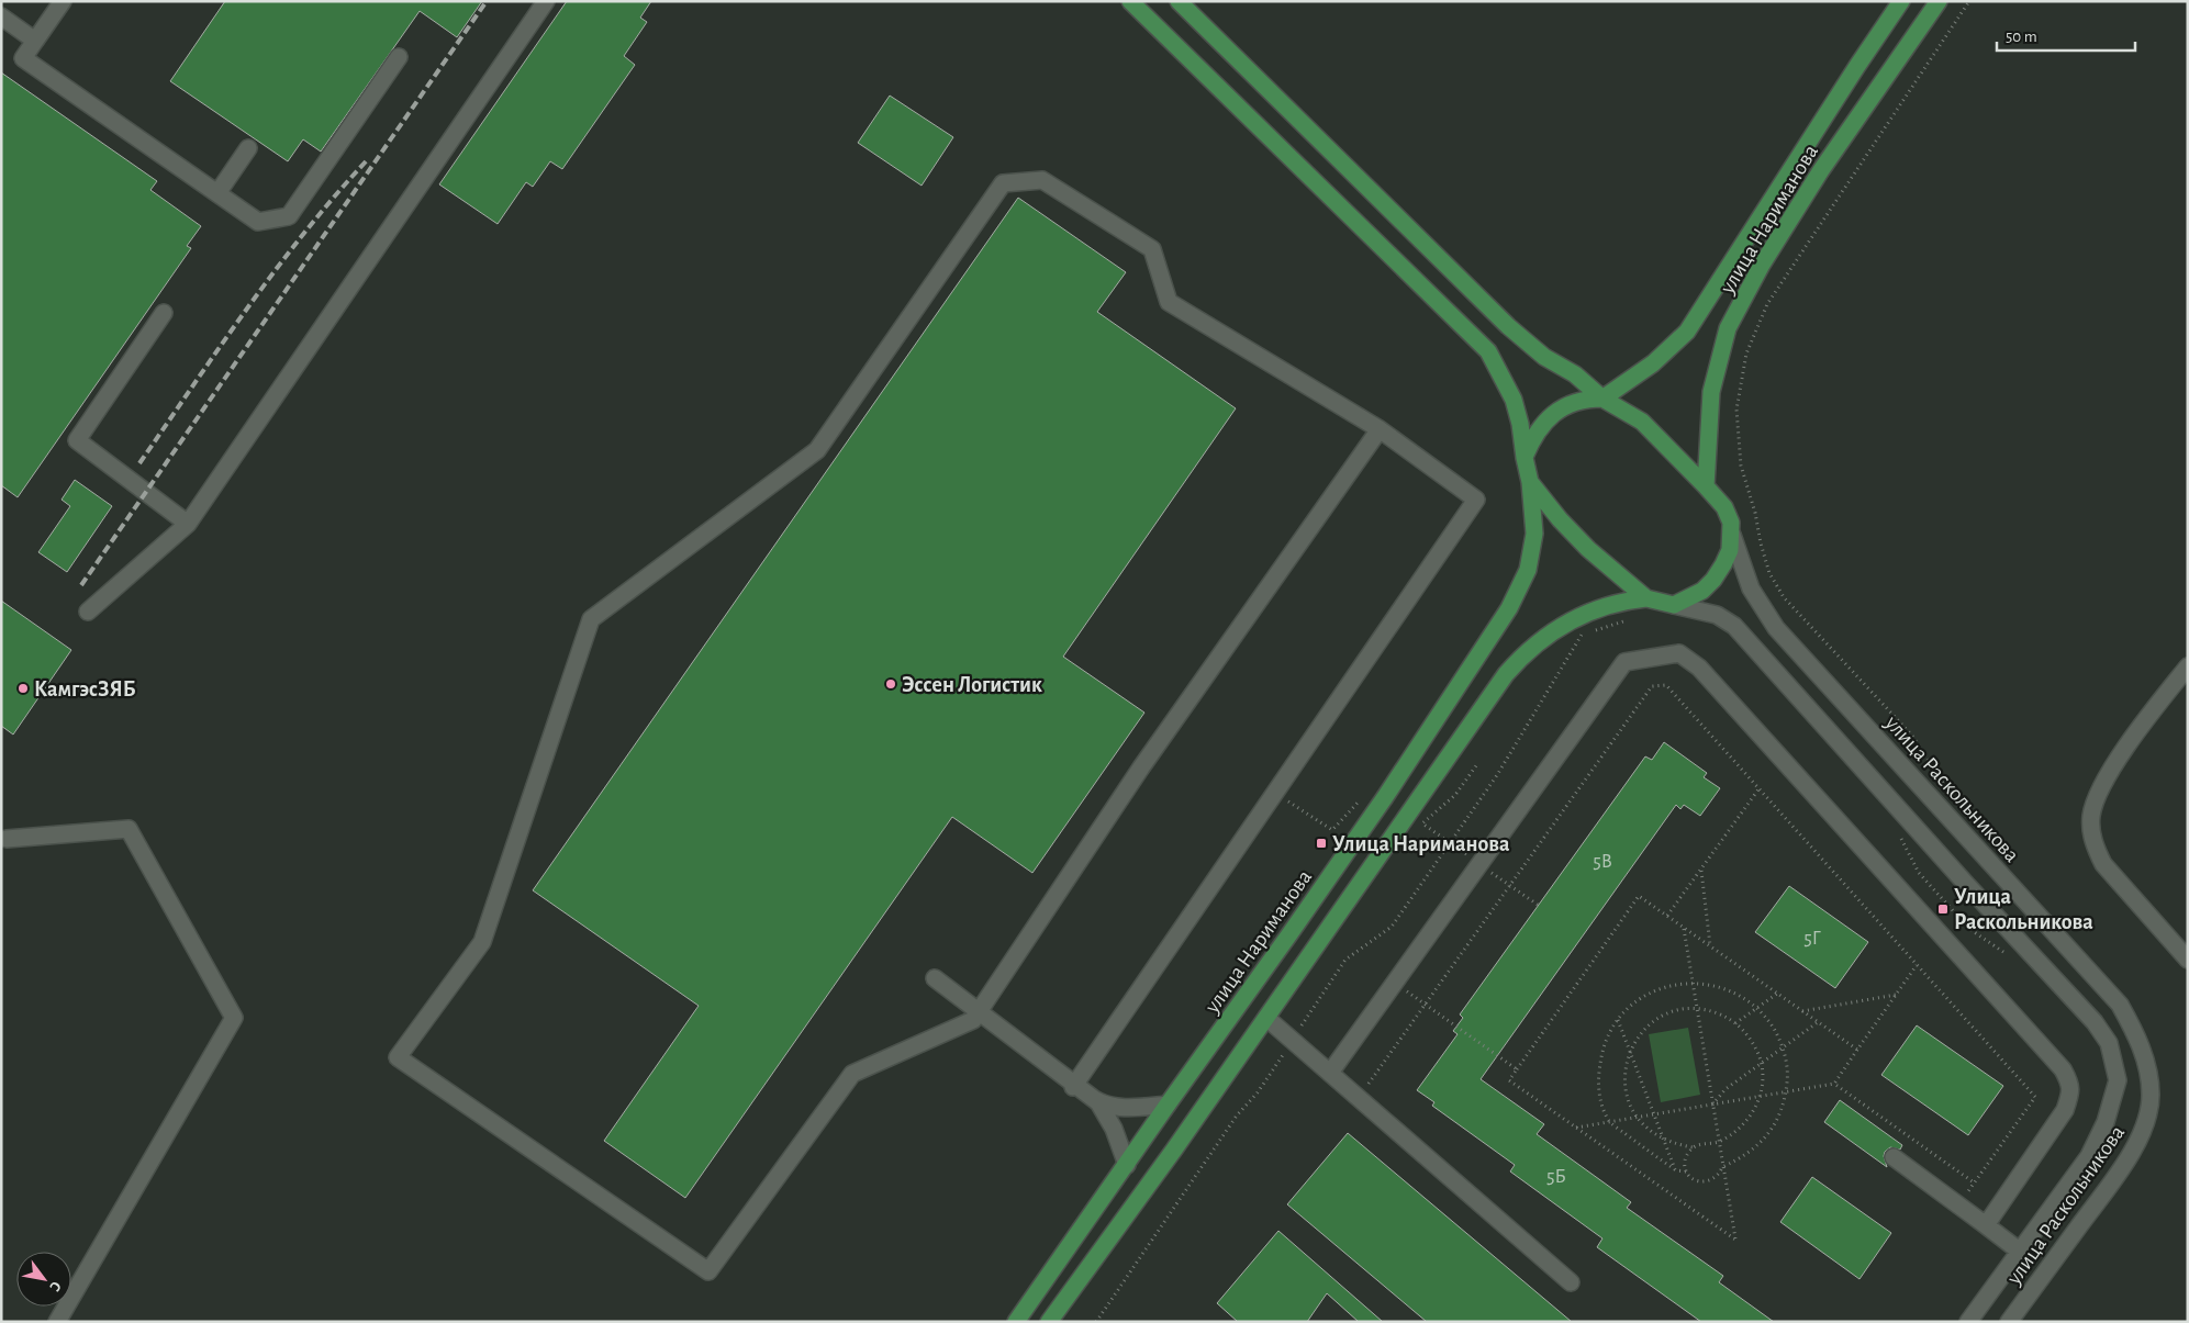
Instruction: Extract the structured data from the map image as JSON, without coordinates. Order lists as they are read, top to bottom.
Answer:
{
  "streets": {
    "main road": ["улица Нариманова"],
    "street": ["улица Раскольникова"]
  },
  "crossings": [
    ["улица Нариманова", "улица Раскольникова"]
  ],
  "places": {
    "other": ["Эссен Логистик", "КамгэсЗЯБ"],
    "transit": ["Улица Нариманова", "Улица Раскольникова"]
  },
  "house_numbers": ["5В", "5Г", "5Б"],
  "scale_bar": "50 m",
  "north": "bottom right"
}
